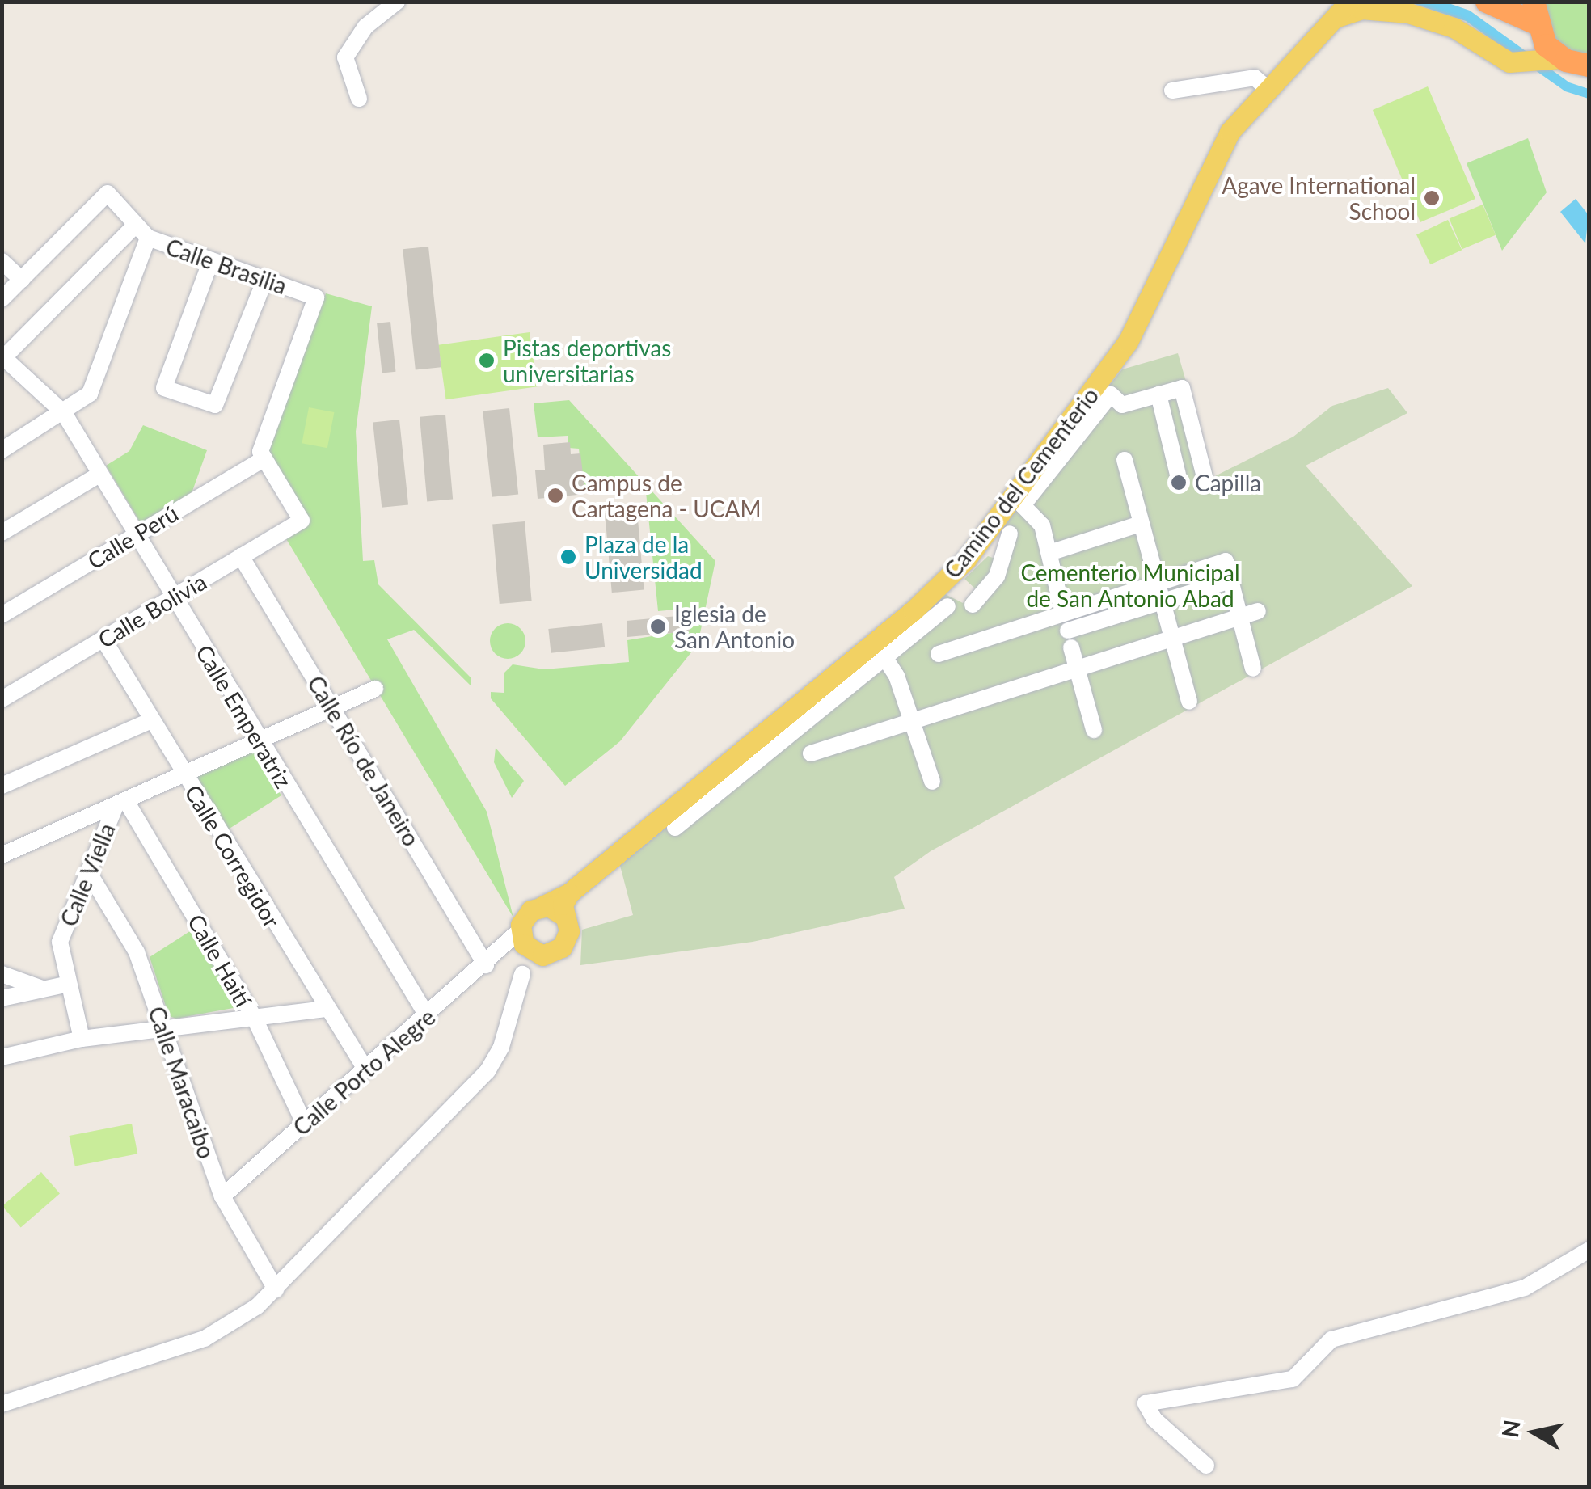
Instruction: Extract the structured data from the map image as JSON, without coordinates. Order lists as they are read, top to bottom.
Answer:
{
  "streets": {
    "main road": ["Camino del Cementerio", "Calle Porto Alegre"],
    "street": [
      "Calle Brasilia",
      "Calle Perú",
      "Calle Bolivia",
      "Calle Emperatriz",
      "Calle Río de Janeiro",
      "Calle Corregidor",
      "Calle Viella",
      "Calle Haití",
      "Calle Maracaibo"
    ]
  },
  "crossings": [
    ["Calle Brasilia", "Calle Perú"],
    ["Calle Brasilia", "Calle Bolivia"],
    ["Camino del Cementerio", "Calle Porto Alegre"],
    ["Calle Perú", "Calle Bolivia"],
    ["Calle Perú", "Calle Emperatriz"],
    ["Calle Bolivia", "Calle Emperatriz"],
    ["Calle Bolivia", "Calle Río de Janeiro"],
    ["Calle Bolivia", "Calle Corregidor"],
    ["Calle Emperatriz", "Calle Porto Alegre"],
    ["Calle Río de Janeiro", "Calle Porto Alegre"],
    ["Calle Corregidor", "Calle Porto Alegre"],
    ["Calle Viella", "Calle Haití"],
    ["Calle Viella", "Calle Maracaibo"],
    ["Calle Haití", "Calle Porto Alegre"],
    ["Calle Porto Alegre", "Calle Maracaibo"]
  ],
  "parks": ["Cementerio Municipal de San Antonio Abad"],
  "places": [
    "Agave International School",
    "Pistas deportivas universitarias",
    "Capilla",
    "Campus de Cartagena - UCAM",
    "Plaza de la Universidad",
    "Iglesia de San Antonio"
  ],
  "north": "left"
}
